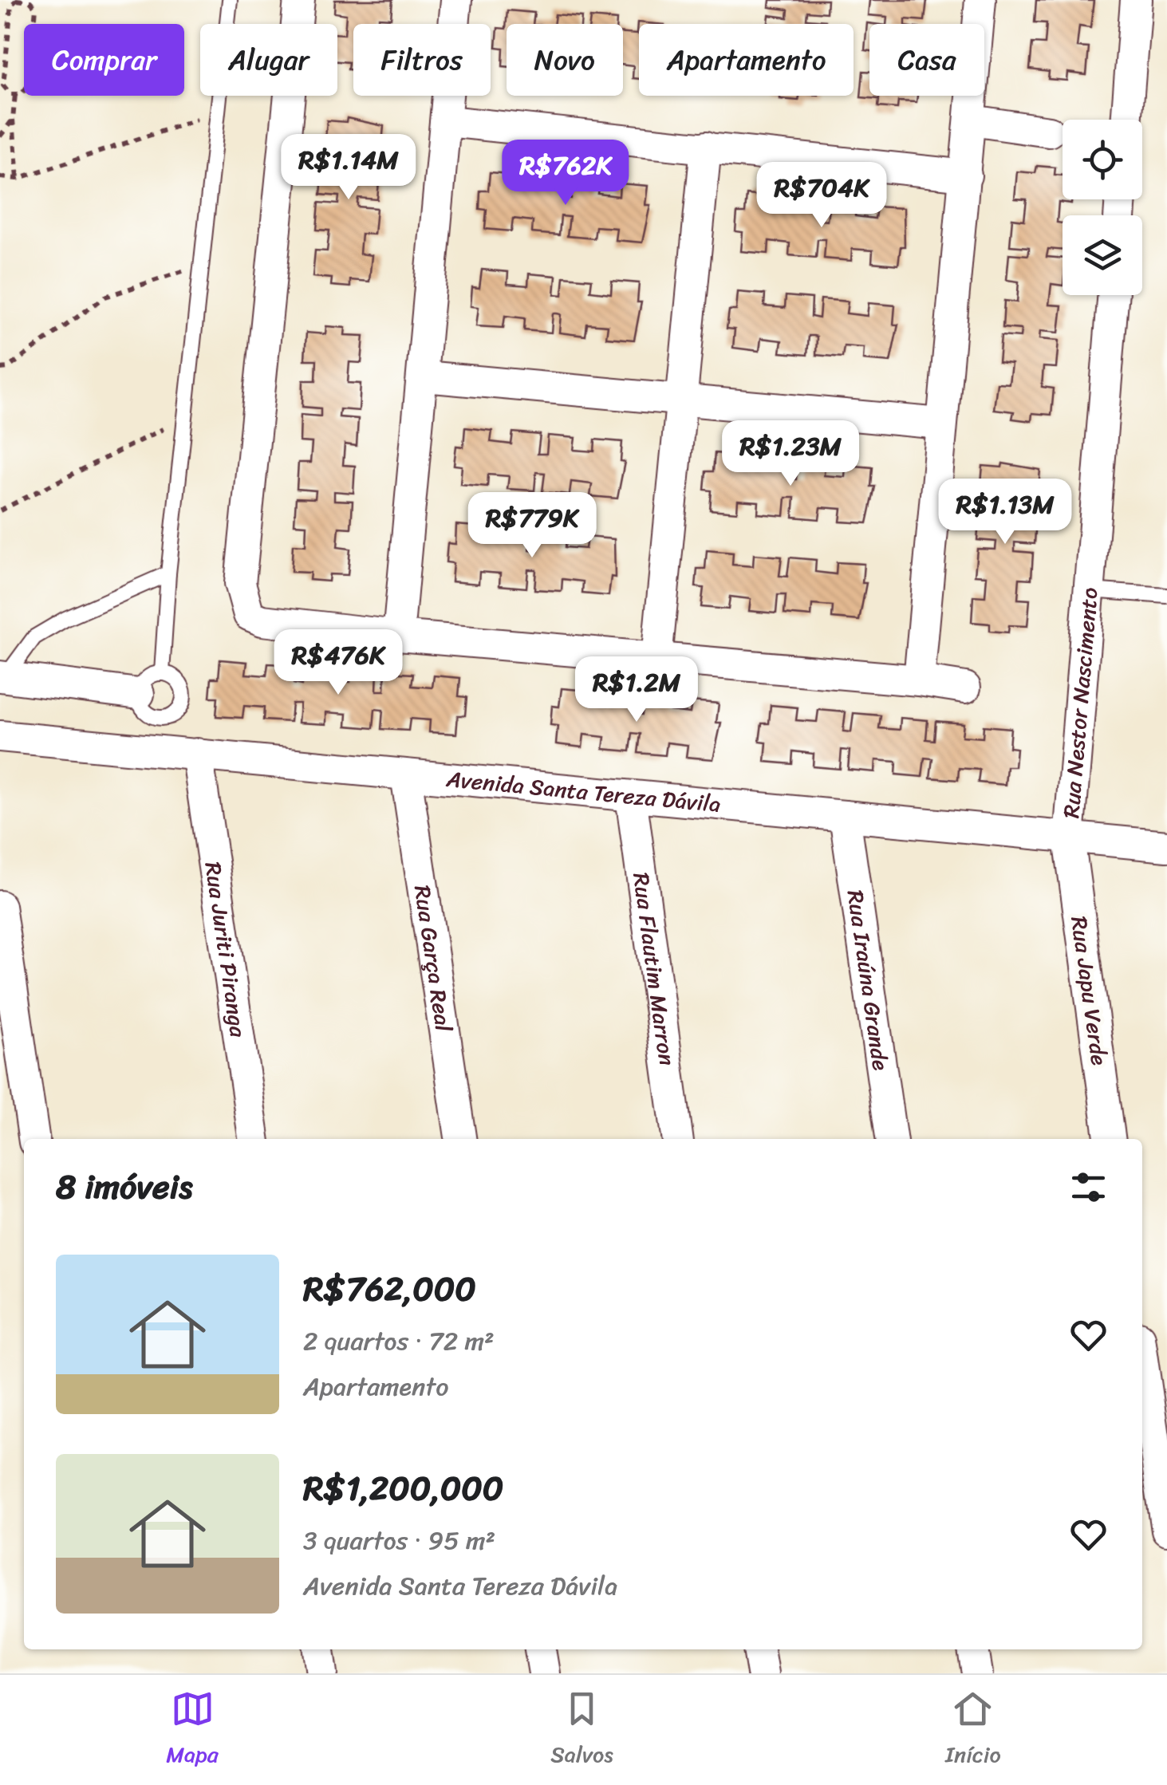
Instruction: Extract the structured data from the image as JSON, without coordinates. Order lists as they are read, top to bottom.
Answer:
{
  "streets": {
    "street": [
      "Rua Nestor Nascimento",
      "Avenida Santa Tereza Dávila",
      "Rua Juriti Piranga",
      "Rua Garça Real",
      "Rua Flautim Marron",
      "Rua Iraúna Grande",
      "Rua Japu Verde"
    ]
  },
  "crossings": [
    ["Rua Nestor Nascimento", "Avenida Santa Tereza Dávila"],
    ["Rua Nestor Nascimento", "Rua Japu Verde"],
    ["Avenida Santa Tereza Dávila", "Rua Juriti Piranga"],
    ["Avenida Santa Tereza Dávila", "Rua Garça Real"],
    ["Avenida Santa Tereza Dávila", "Rua Flautim Marron"],
    ["Avenida Santa Tereza Dávila", "Rua Iraúna Grande"],
    ["Avenida Santa Tereza Dávila", "Rua Japu Verde"]
  ],
  "page": {
    "chip": [
      "Comprar",
      "Alugar",
      "Filtros",
      "Novo",
      "Apartamento",
      "Casa"
    ],
    "price": [
      "R$1.14M",
      "R$762K",
      "R$704K",
      "R$1.23M",
      "R$1.13M",
      "R$779K",
      "R$476K",
      "R$1.2M"
    ],
    "heading": "8 imóveis",
    "list": [
      {
        "name": "R$762,000",
        "note": "2 quartos · 72 m² · Apartamento"
      },
      {
        "name": "R$1,200,000",
        "note": "3 quartos · 95 m² · Avenida Santa Tereza Dávila"
      }
    ],
    "tabs": ["Mapa", "Salvos", "Início"]
  }
}
